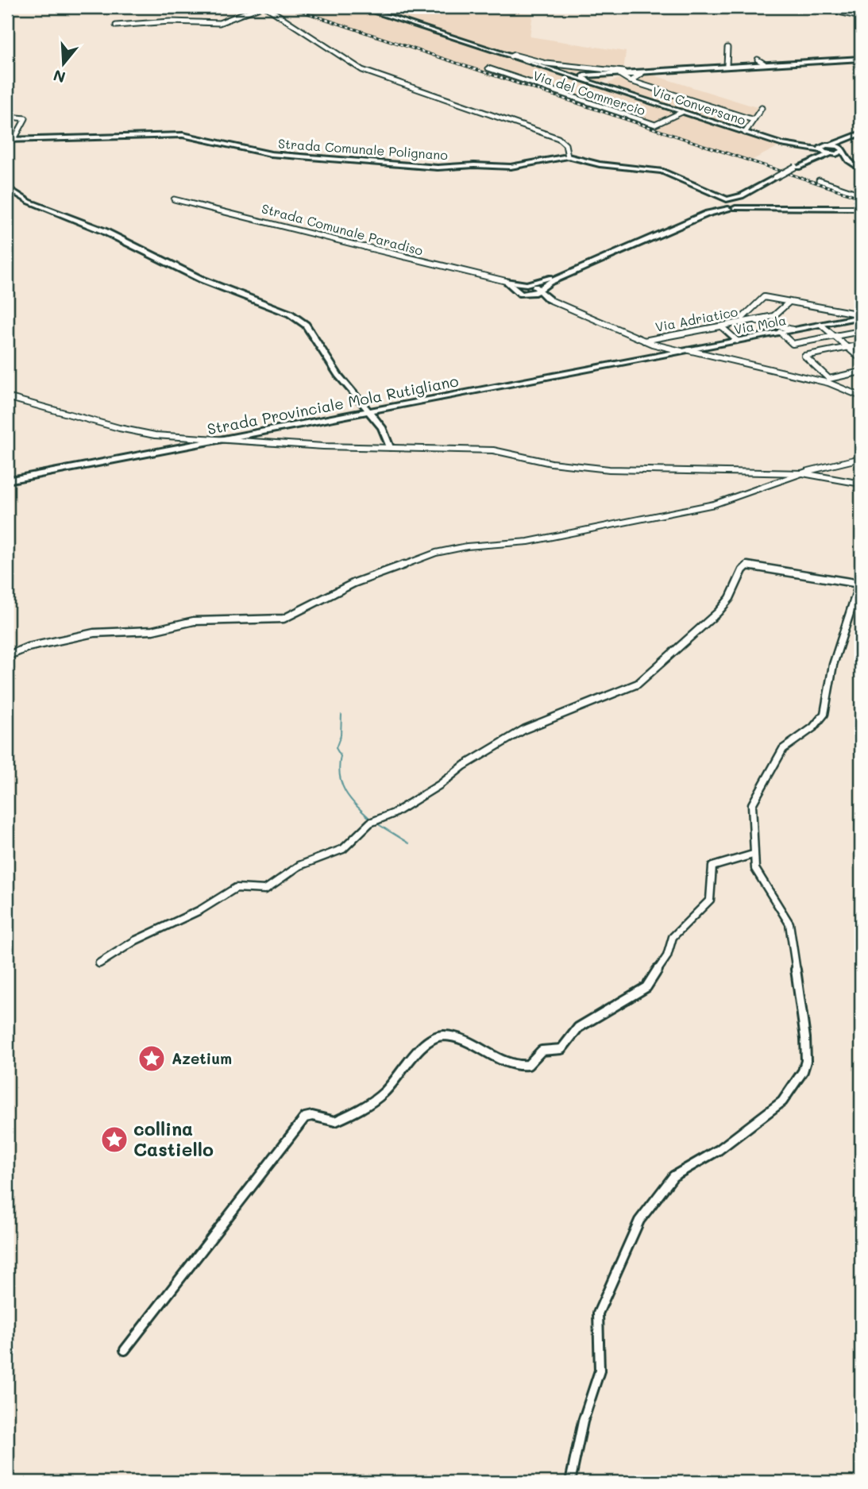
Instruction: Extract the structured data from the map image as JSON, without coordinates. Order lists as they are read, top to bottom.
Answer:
{
  "streets": {
    "street": [
      "Via del Commercio",
      "Via Conversano",
      "Strada Comunale Polignano",
      "Strada Comunale Paradiso",
      "Via Adriatico",
      "Via Mola",
      "Strada Provinciale Mola Rutigliano"
    ]
  },
  "crossings": [
    ["Via del Commercio", "Via Conversano"],
    ["Via Mola", "Strada Provinciale Mola Rutigliano"]
  ],
  "places": {
    "place": ["Azetium", "collina Castiello"]
  },
  "north": "bottom"
}
